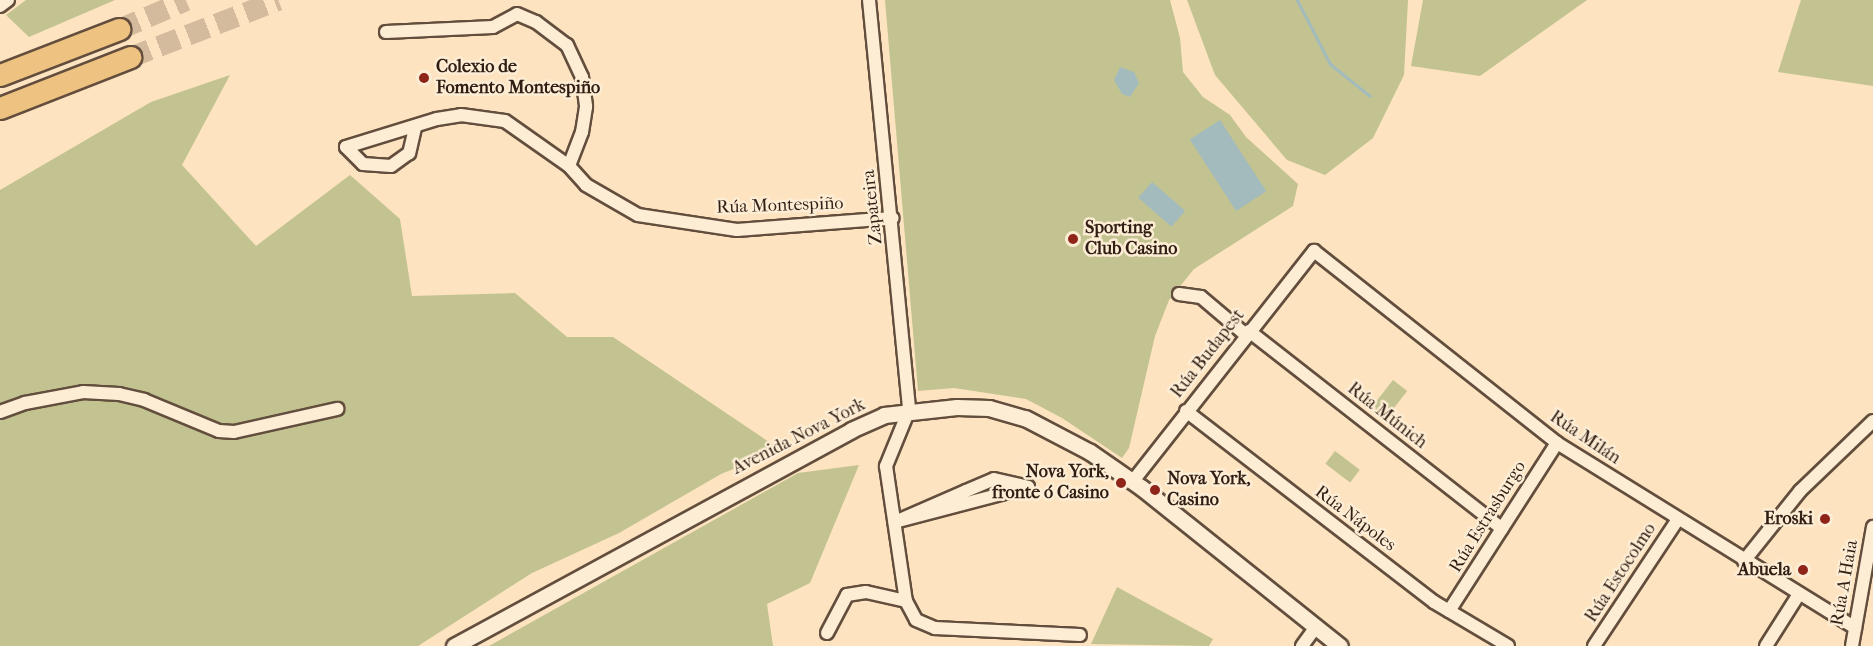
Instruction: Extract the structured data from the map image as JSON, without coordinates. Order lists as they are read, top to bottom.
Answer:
{
  "streets": {
    "street": [
      "Rúa Montespiño",
      "Zapateira",
      "Rúa Budapest",
      "Rúa Múnich",
      "Avenida Nova York",
      "Rúa Milán",
      "Rúa Estrasburgo",
      "Rúa Nápoles",
      "Rúa Estocolmo",
      "Rúa A Haia"
    ]
  },
  "crossings": [
    ["Rúa Montespiño", "Zapateira"],
    ["Zapateira", "Avenida Nova York"],
    ["Rúa Budapest", "Rúa Múnich"],
    ["Rúa Budapest", "Avenida Nova York"],
    ["Rúa Budapest", "Rúa Milán"],
    ["Rúa Budapest", "Rúa Nápoles"],
    ["Rúa Múnich", "Rúa Estrasburgo"],
    ["Rúa Milán", "Rúa Estrasburgo"],
    ["Rúa Milán", "Rúa Estocolmo"],
    ["Rúa Milán", "Rúa A Haia"],
    ["Rúa Estrasburgo", "Rúa Nápoles"]
  ],
  "places": [
    "Colexio de Fomento Montespiño",
    "Sporting Club Casino",
    "Nova York, fronte ó Casino",
    "Nova York, Casino",
    "Eroski",
    "Abuela"
  ]
}
